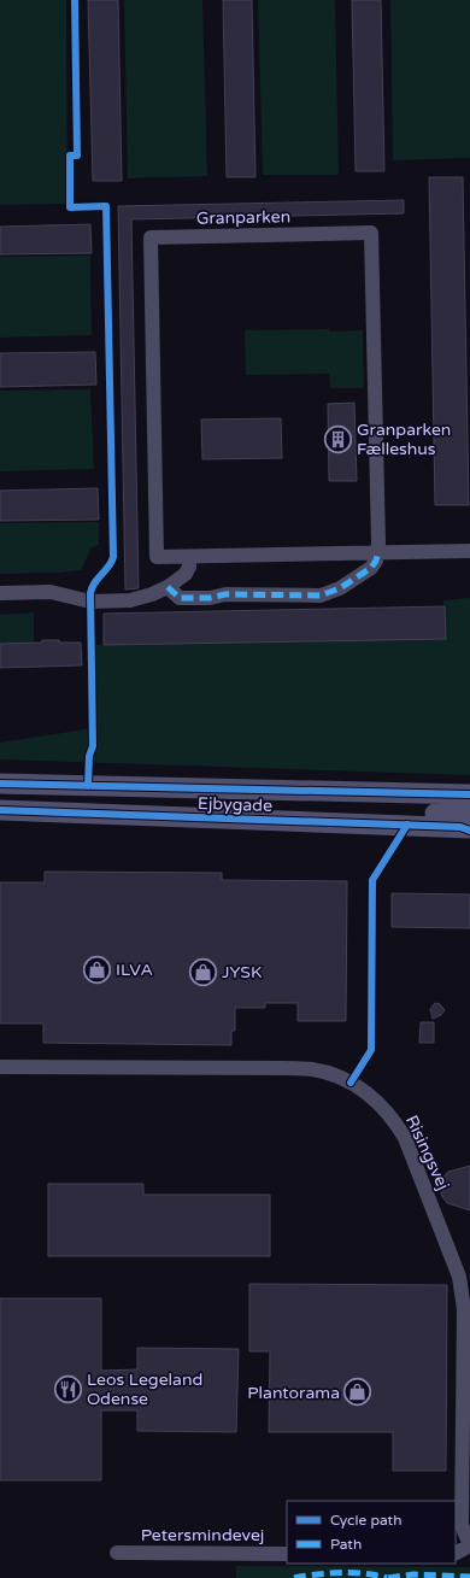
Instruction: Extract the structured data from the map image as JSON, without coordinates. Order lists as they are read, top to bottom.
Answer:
{
  "streets": {
    "main road": ["Ejbygade"],
    "street": ["Granparken", "Risingsvej", "Petersmindevej"]
  },
  "places": {
    "building": ["Granparken Fælleshus"],
    "shop": ["ILVA", "JYSK", "Plantorama"],
    "restaurant": ["Leos Legeland Odense"]
  },
  "legend": ["Cycle path", "Path"]
}
